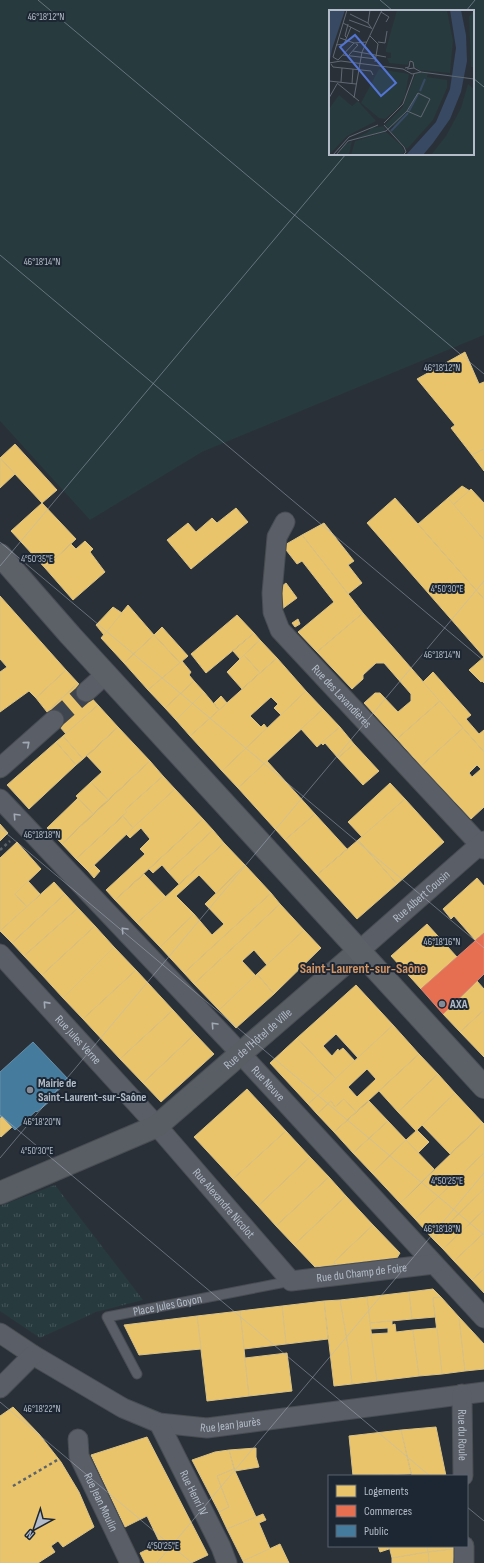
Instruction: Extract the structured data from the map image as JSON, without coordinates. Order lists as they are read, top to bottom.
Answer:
{
  "streets": {
    "street": [
      "Rue des Lavandières",
      "Rue Albert Cousin",
      "Rue de l'Hôtel de Ville",
      "Rue Jules Verne",
      "Rue Neuve",
      "Rue Alexandre Nicolot",
      "Rue du Champ de Foire",
      "Rue Jean Jaurès",
      "Rue du Roule",
      "Rue Henri IV",
      "Rue Jean Moulin"
    ],
    "lane": ["Place Jules Goyon"]
  },
  "crossings": [
    ["Rue des Lavandières", "Rue Albert Cousin"],
    ["Rue Albert Cousin", "Rue de l'Hôtel de Ville"],
    ["Rue de l'Hôtel de Ville", "Rue Jules Verne"],
    ["Rue de l'Hôtel de Ville", "Rue Neuve"],
    ["Rue de l'Hôtel de Ville", "Rue Alexandre Nicolot"],
    ["Rue Jules Verne", "Rue Alexandre Nicolot"],
    ["Rue Neuve", "Rue du Champ de Foire"],
    ["Rue Alexandre Nicolot", "Rue du Champ de Foire"],
    ["Rue Alexandre Nicolot", "Place Jules Goyon"],
    ["Rue du Champ de Foire", "Place Jules Goyon"],
    ["Rue Jean Jaurès", "Rue du Roule"],
    ["Rue Jean Jaurès", "Rue Henri IV"]
  ],
  "one_way": ["Rue Jules Verne", "Rue Neuve"],
  "districts": ["Saint-Laurent-sur-Saône"],
  "places": ["AXA", "Mairie de Saint-Laurent-sur-Saône"],
  "legend": ["Logements", "Commerces", "Public"],
  "north": "bottom left",
  "coordinates": [
    "46°18'12\"N",
    "46°18'14\"N",
    "4°50'35\"E",
    "4°50'30\"E",
    "46°18'18\"N",
    "46°18'16\"N",
    "46°18'20\"N",
    "4°50'25\"E",
    "46°18'22\"N"
  ]
}
